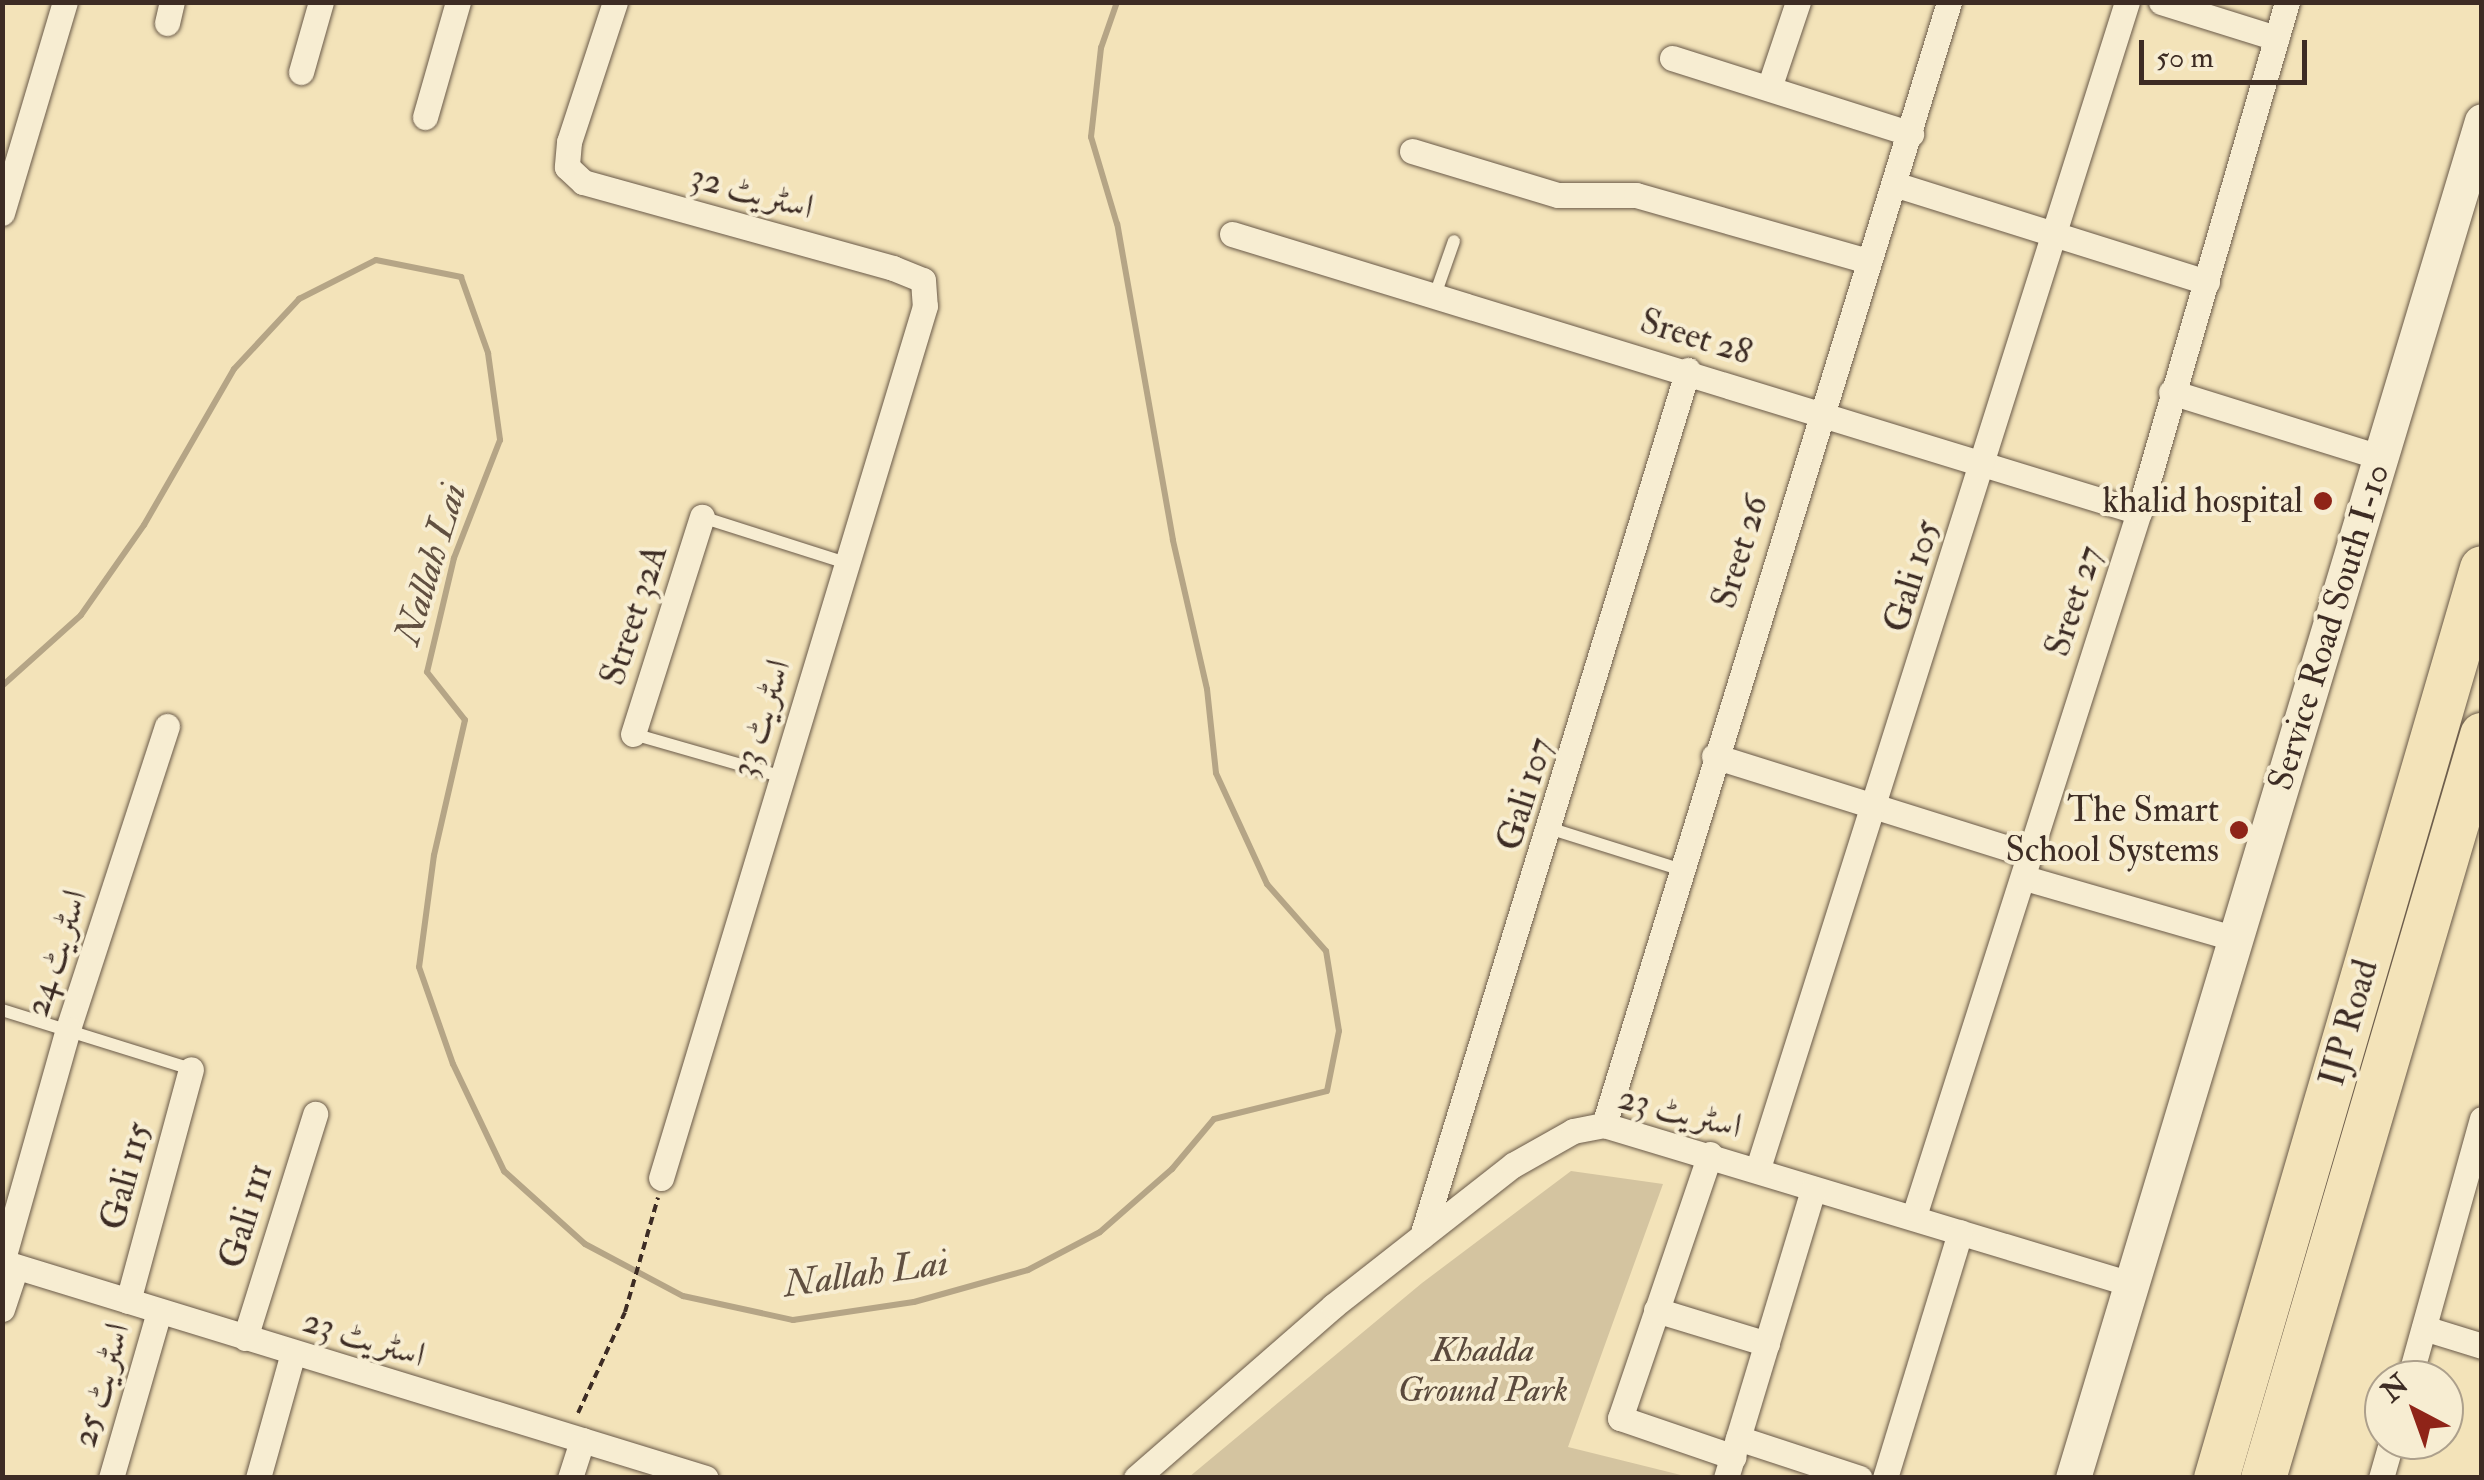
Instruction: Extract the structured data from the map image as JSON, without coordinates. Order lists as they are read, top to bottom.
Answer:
{
  "streets": {
    "highway": ["IJP Road"],
    "main road": ["Service Road South I-10"],
    "street": [
      "اسٹریٹ 32",
      "Sreet 28",
      "Sreet 26",
      "Gali 105",
      "Sreet 27",
      "Street 32A",
      "اسٹریٹ 33",
      "Gali 107",
      "اسٹریٹ 24",
      "اسٹریٹ 23",
      "Gali 115",
      "Gali 111",
      "اسٹریٹ 25"
    ]
  },
  "crossings": [
    ["اسٹریٹ 32", "اسٹریٹ 33"],
    ["Sreet 28", "Sreet 26"],
    ["Sreet 28", "Gali 105"],
    ["Sreet 28", "Sreet 27"],
    ["Sreet 28", "Gali 107"],
    ["Sreet 26", "اسٹریٹ 23"],
    ["Gali 105", "اسٹریٹ 23"],
    ["Sreet 27", "اسٹریٹ 23"],
    ["Service Road South I-10", "اسٹریٹ 23"],
    ["Gali 107", "اسٹریٹ 23"],
    ["اسٹریٹ 24", "اسٹریٹ 23"],
    ["اسٹریٹ 23", "Gali 115"],
    ["اسٹریٹ 23", "Gali 111"],
    ["اسٹریٹ 23", "اسٹریٹ 25"]
  ],
  "water": ["Nallah Lai"],
  "parks": ["Khadda Ground Park"],
  "places": ["khalid hospital", "The Smart School Systems"],
  "scale_bar": "50 m",
  "north": "top left"
}
